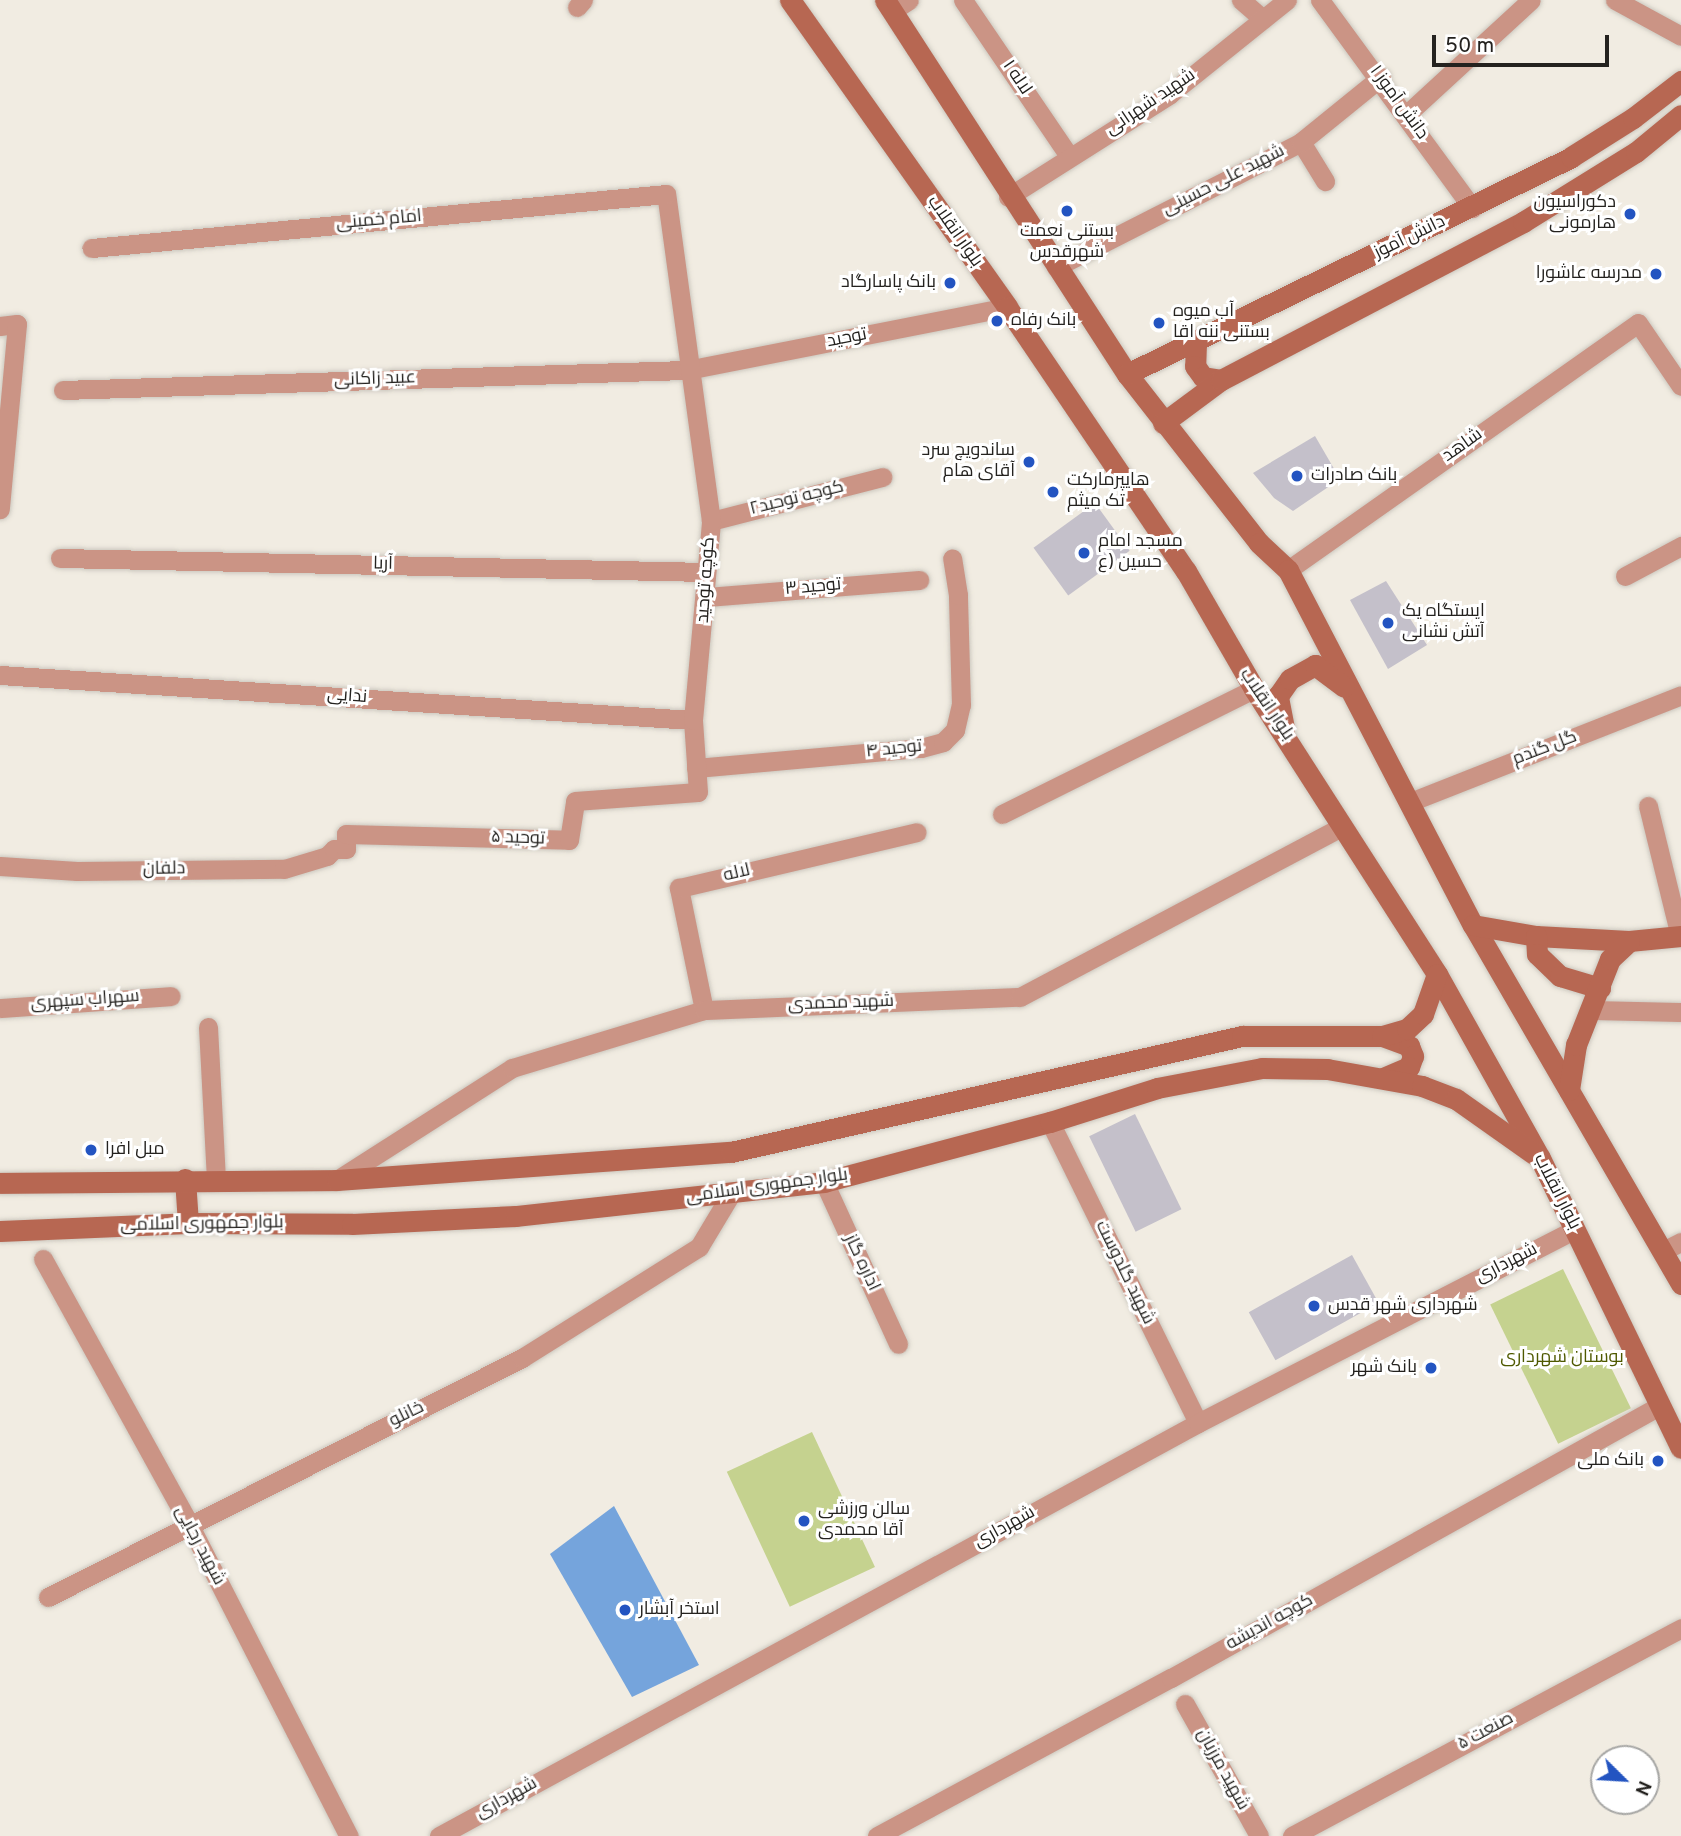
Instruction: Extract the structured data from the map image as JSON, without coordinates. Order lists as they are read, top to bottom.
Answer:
{
  "streets": {
    "main road": ["بلوار انقلاب", "دانش آموز", "بلوار جمهوری اسلامی"],
    "street": [
      "لاله ۱",
      "شهید شهرانی",
      "دانش آموز ۱",
      "شهید علی حسینی",
      "امام خمینی",
      "توحید",
      "عبید زاکانی",
      "شاهد",
      "کوچه توحید۲",
      "آریا",
      "کوچه توحید",
      "توحید ۳",
      "ندایی",
      "گل گندم",
      "توحید ۴",
      "توحید ۵",
      "دلفان",
      "لاله",
      "سهراب سپهری",
      "شهید محمدی",
      "اداره گاز",
      "شهرداری",
      "شهید گلدوست",
      "خانلو",
      "شهید رجایی",
      "کوچه اندیشه",
      "صنعت ۵",
      "شهید مرزبان"
    ]
  },
  "crossings": [
    ["لاله ۱", "شهید شهرانی"],
    ["دانش آموز ۱", "شهید علی حسینی"],
    ["دانش آموز ۱", "دانش آموز"],
    ["امام خمینی", "کوچه توحید"],
    ["بلوار انقلاب", "توحید"],
    ["بلوار انقلاب", "شهید محمدی"],
    ["بلوار انقلاب", "بلوار جمهوری اسلامی"],
    ["بلوار انقلاب", "شهرداری"],
    ["بلوار انقلاب", "کوچه اندیشه"],
    ["توحید", "عبید زاکانی"],
    ["توحید", "کوچه توحید"],
    ["عبید زاکانی", "کوچه توحید"],
    ["کوچه توحید۲", "کوچه توحید"],
    ["آریا", "کوچه توحید"],
    ["کوچه توحید", "توحید ۳"],
    ["کوچه توحید", "ندایی"],
    ["کوچه توحید", "توحید ۴"],
    ["کوچه توحید", "توحید ۵"],
    ["توحید ۵", "دلفان"],
    ["لاله", "شهید محمدی"],
    ["بلوار جمهوری اسلامی", "اداره گاز"],
    ["بلوار جمهوری اسلامی", "شهید گلدوست"],
    ["بلوار جمهوری اسلامی", "خانلو"],
    ["شهرداری", "شهید گلدوست"],
    ["خانلو", "شهید رجایی"]
  ],
  "parks": ["بوستان شهرداری"],
  "places": [
    "بستنی نعمت شهرقدس",
    "دکوراسیون هارمونی",
    "مدرسه عاشورا",
    "بانک پاسارگاد",
    "بانک رفاه",
    "آب میوه بستنی ننه اقا",
    "ساندویچ سرد آقای هام",
    "بانک صادرات",
    "هایپرمارکت تک میثم",
    "مسجد امام حسین (ع",
    "ایستگاه یک آتش نشانی",
    "مبل افرا",
    "شهرداری شهر قدس",
    "بانک شهر",
    "بانک ملی",
    "سالن ورزشی آقا محمدی",
    "استخر آبشار"
  ],
  "scale_bar": "50 m",
  "north": "bottom right"
}
